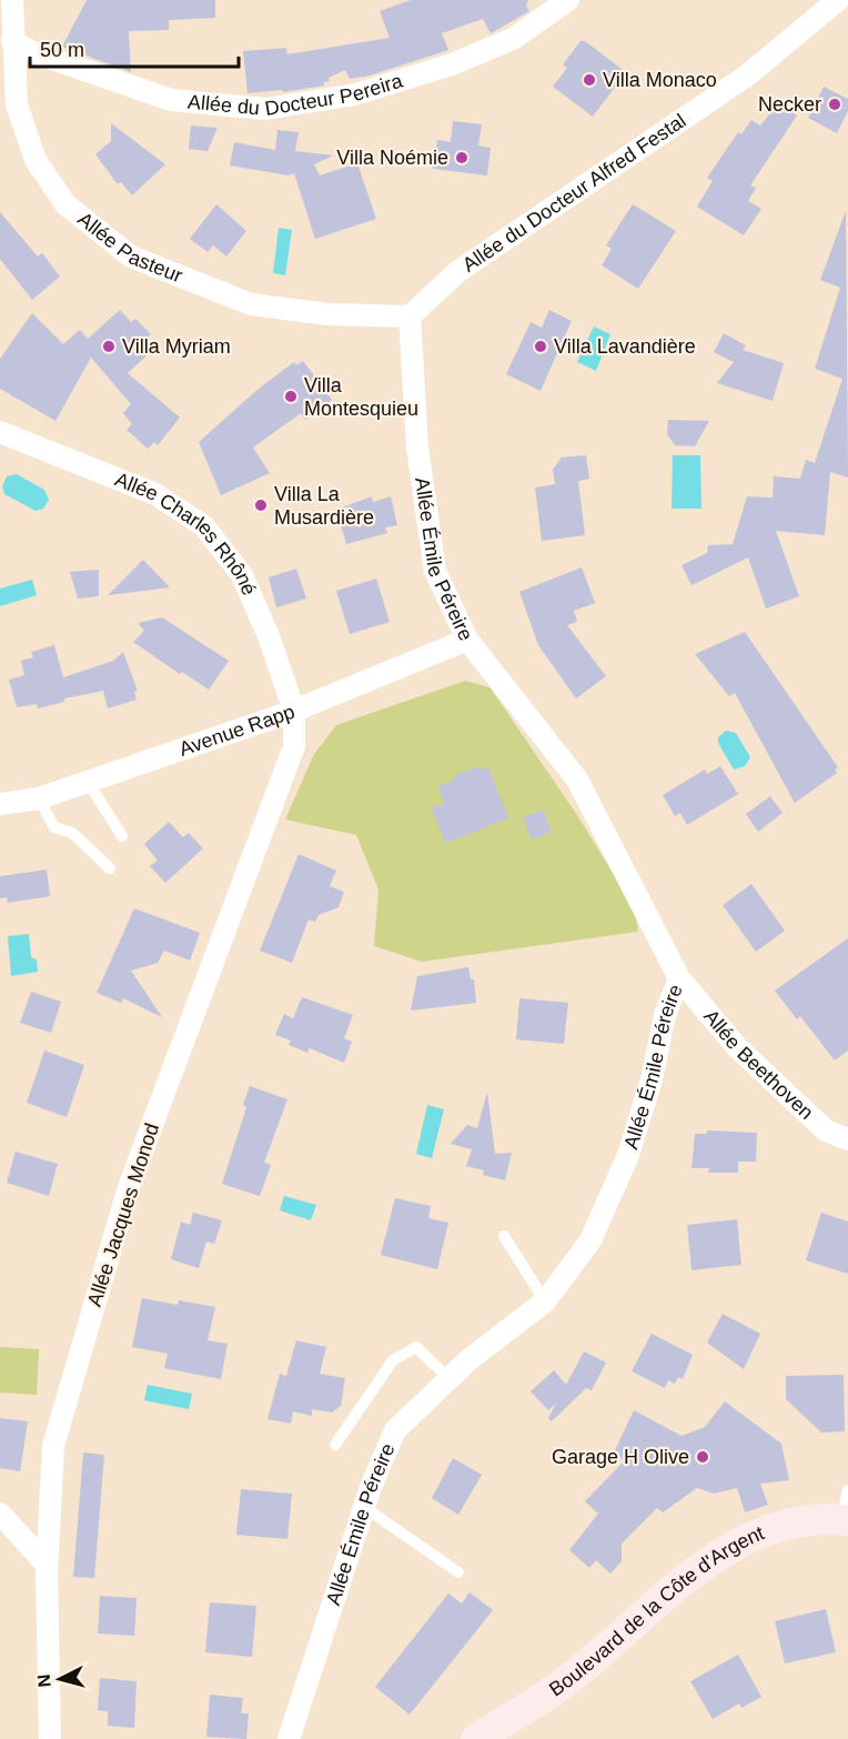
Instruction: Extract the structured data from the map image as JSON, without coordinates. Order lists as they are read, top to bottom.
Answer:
{
  "streets": {
    "main road": ["Boulevard de la Côte d'Argent"],
    "street": [
      "Allée du Docteur Pereira",
      "Allée du Docteur Alfred Festal",
      "Allée Pasteur",
      "Allée Charles Rhôné",
      "Allée Émile Péreire",
      "Avenue Rapp",
      "Allée Beethoven",
      "Allée Jacques Monod"
    ]
  },
  "crossings": [
    ["Allée du Docteur Pereira", "Allée Pasteur"],
    ["Allée du Docteur Alfred Festal", "Allée Pasteur"],
    ["Allée du Docteur Alfred Festal", "Allée Émile Péreire"],
    ["Allée Pasteur", "Allée Émile Péreire"],
    ["Allée Charles Rhôné", "Avenue Rapp"],
    ["Allée Charles Rhôné", "Allée Jacques Monod"],
    ["Allée Émile Péreire", "Avenue Rapp"],
    ["Allée Émile Péreire", "Allée Beethoven"],
    ["Avenue Rapp", "Allée Jacques Monod"]
  ],
  "places": [
    "Villa Monaco",
    "Necker",
    "Villa Noémie",
    "Villa Myriam",
    "Villa Lavandière",
    "Villa Montesquieu",
    "Villa La Musardière",
    "Garage H Olive"
  ],
  "scale_bar": "50 m",
  "north": "left"
}
